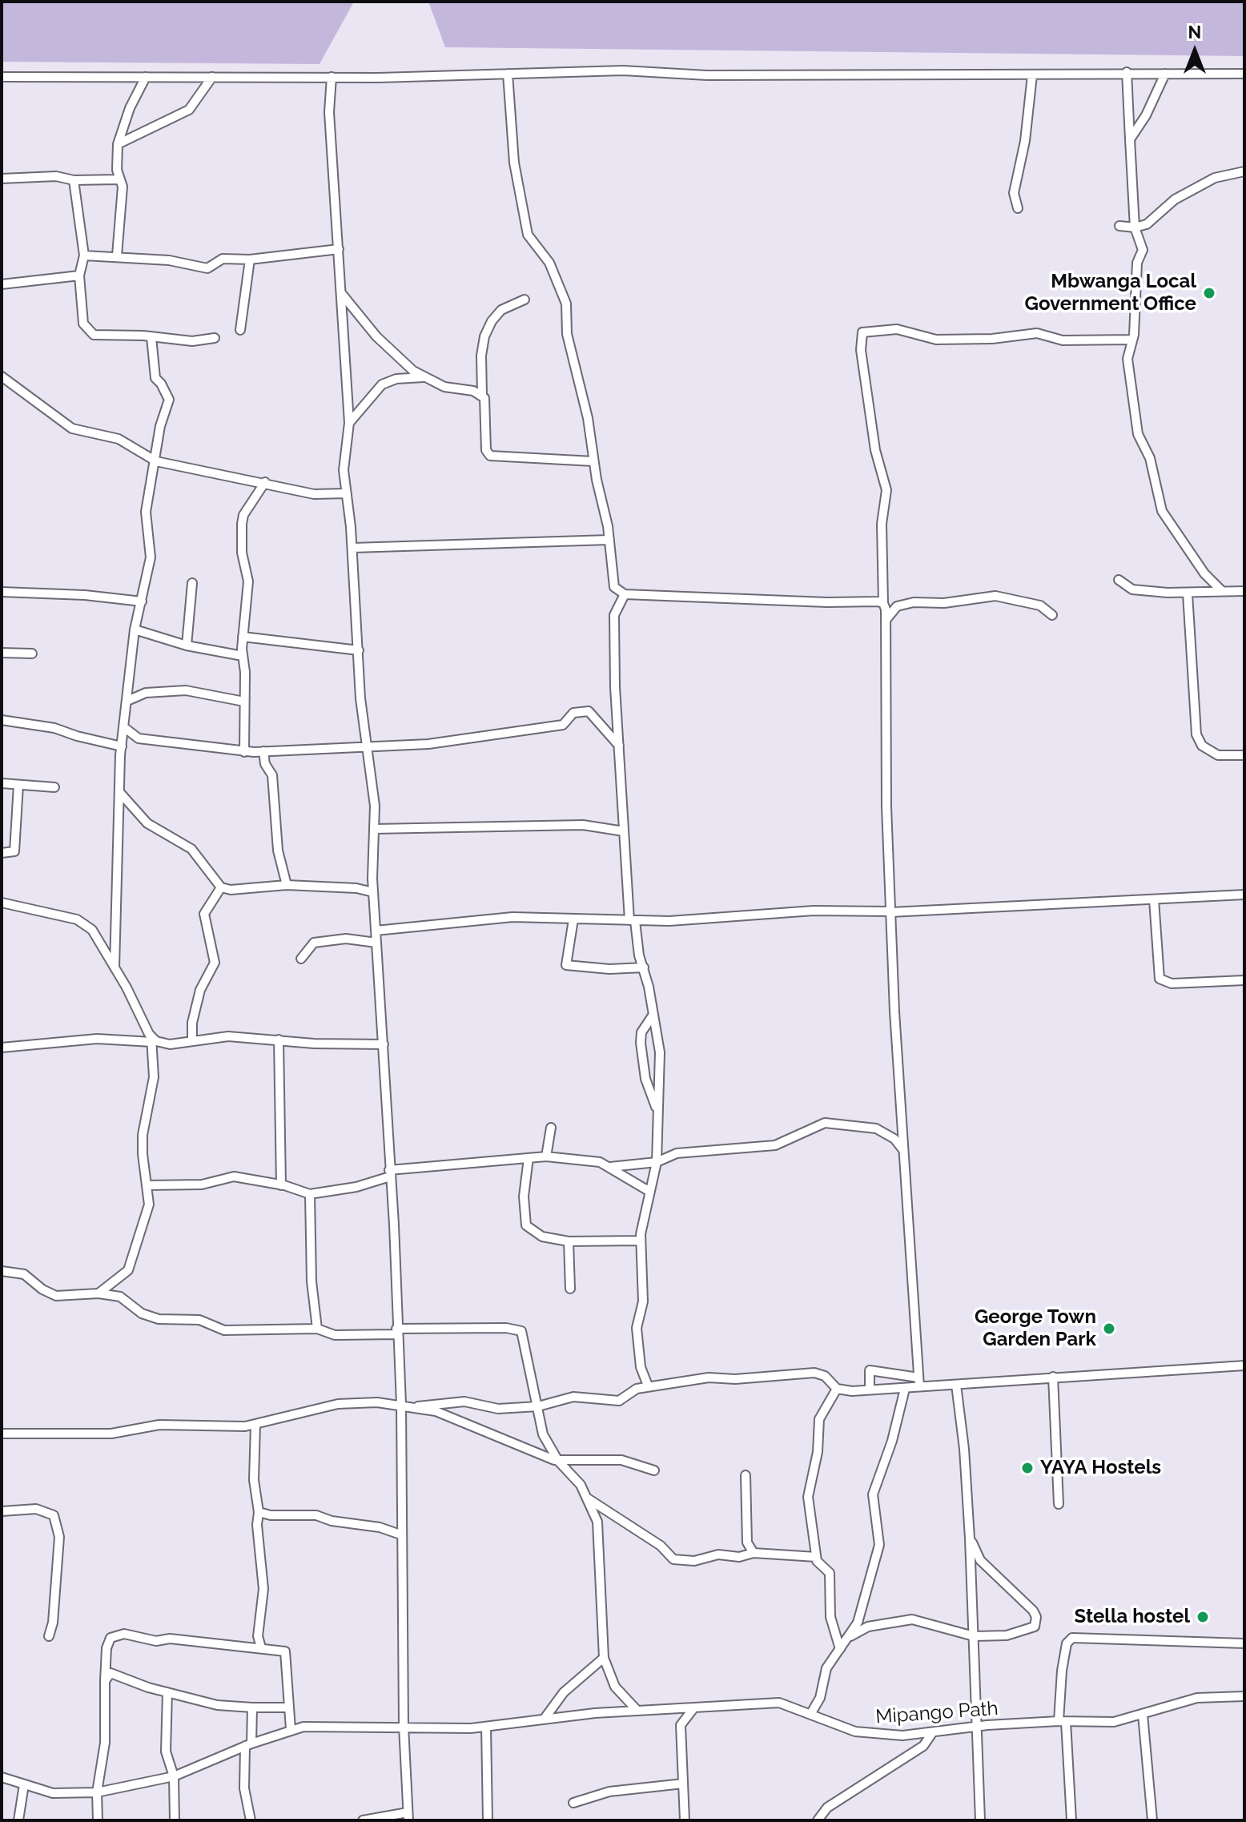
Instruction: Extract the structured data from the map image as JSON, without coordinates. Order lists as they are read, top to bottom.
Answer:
{
  "streets": {
    "street": ["Mipango Path"]
  },
  "places": [
    "Mbwanga Local Government Office",
    "George Town Garden Park",
    "YAYA Hostels",
    "Stella hostel"
  ],
  "north": "top"
}
